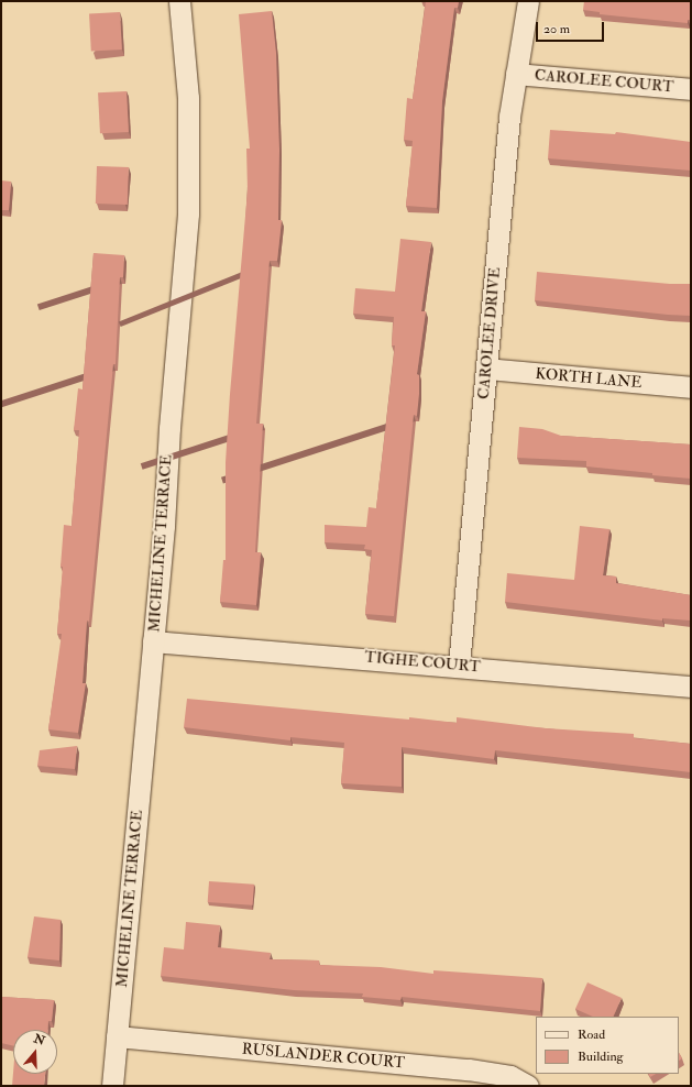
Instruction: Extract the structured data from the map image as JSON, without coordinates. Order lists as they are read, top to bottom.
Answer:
{
  "streets": {
    "street": [
      "CAROLEE COURT",
      "CAROLEE DRIVE",
      "KORTH LANE",
      "MICHELINE TERRACE",
      "TIGHE COURT",
      "RUSLANDER COURT"
    ]
  },
  "crossings": [
    ["CAROLEE COURT", "CAROLEE DRIVE"],
    ["CAROLEE DRIVE", "KORTH LANE"],
    ["CAROLEE DRIVE", "TIGHE COURT"],
    ["MICHELINE TERRACE", "TIGHE COURT"],
    ["MICHELINE TERRACE", "RUSLANDER COURT"]
  ],
  "legend": ["Road", "Building"],
  "scale_bar": "20 m",
  "north": "top"
}
